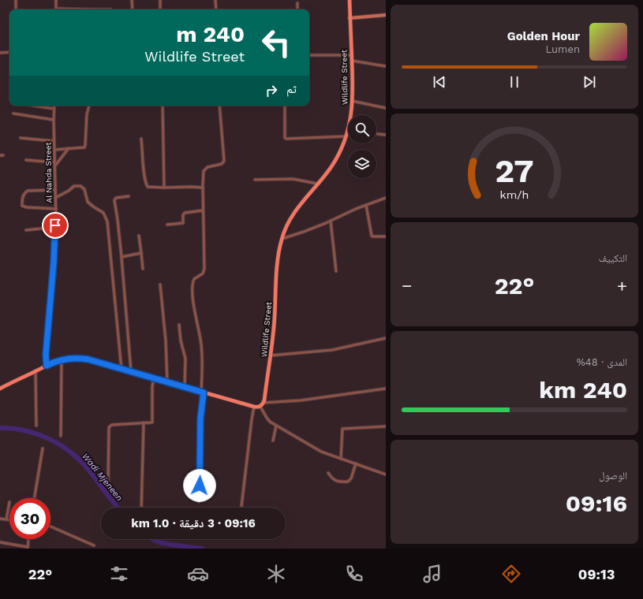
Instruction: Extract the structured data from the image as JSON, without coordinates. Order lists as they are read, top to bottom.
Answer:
{
  "streets": {
    "main road": ["Wildlife Street"],
    "street": ["Al Nahda Street"]
  },
  "water": ["Wadi Mjeneen"],
  "page": {
    "turn": ["240 m", "Wildlife Street"],
    "song": ["Golden Hour", "Lumen"],
    "then": "ثم",
    "tile": [
      "التكييف",
      ["المدى · 48%", "240 km"],
      ["الوصول", "09:16"]
    ],
    "heat": ["−", "22°", "+"],
    "limit": "30",
    "trip": "09:16 · 3 دقيقة · 1.0 km",
    "tabs": ["09:13", "22°"],
    "gauge": ["27", "km/h"]
  }
}
